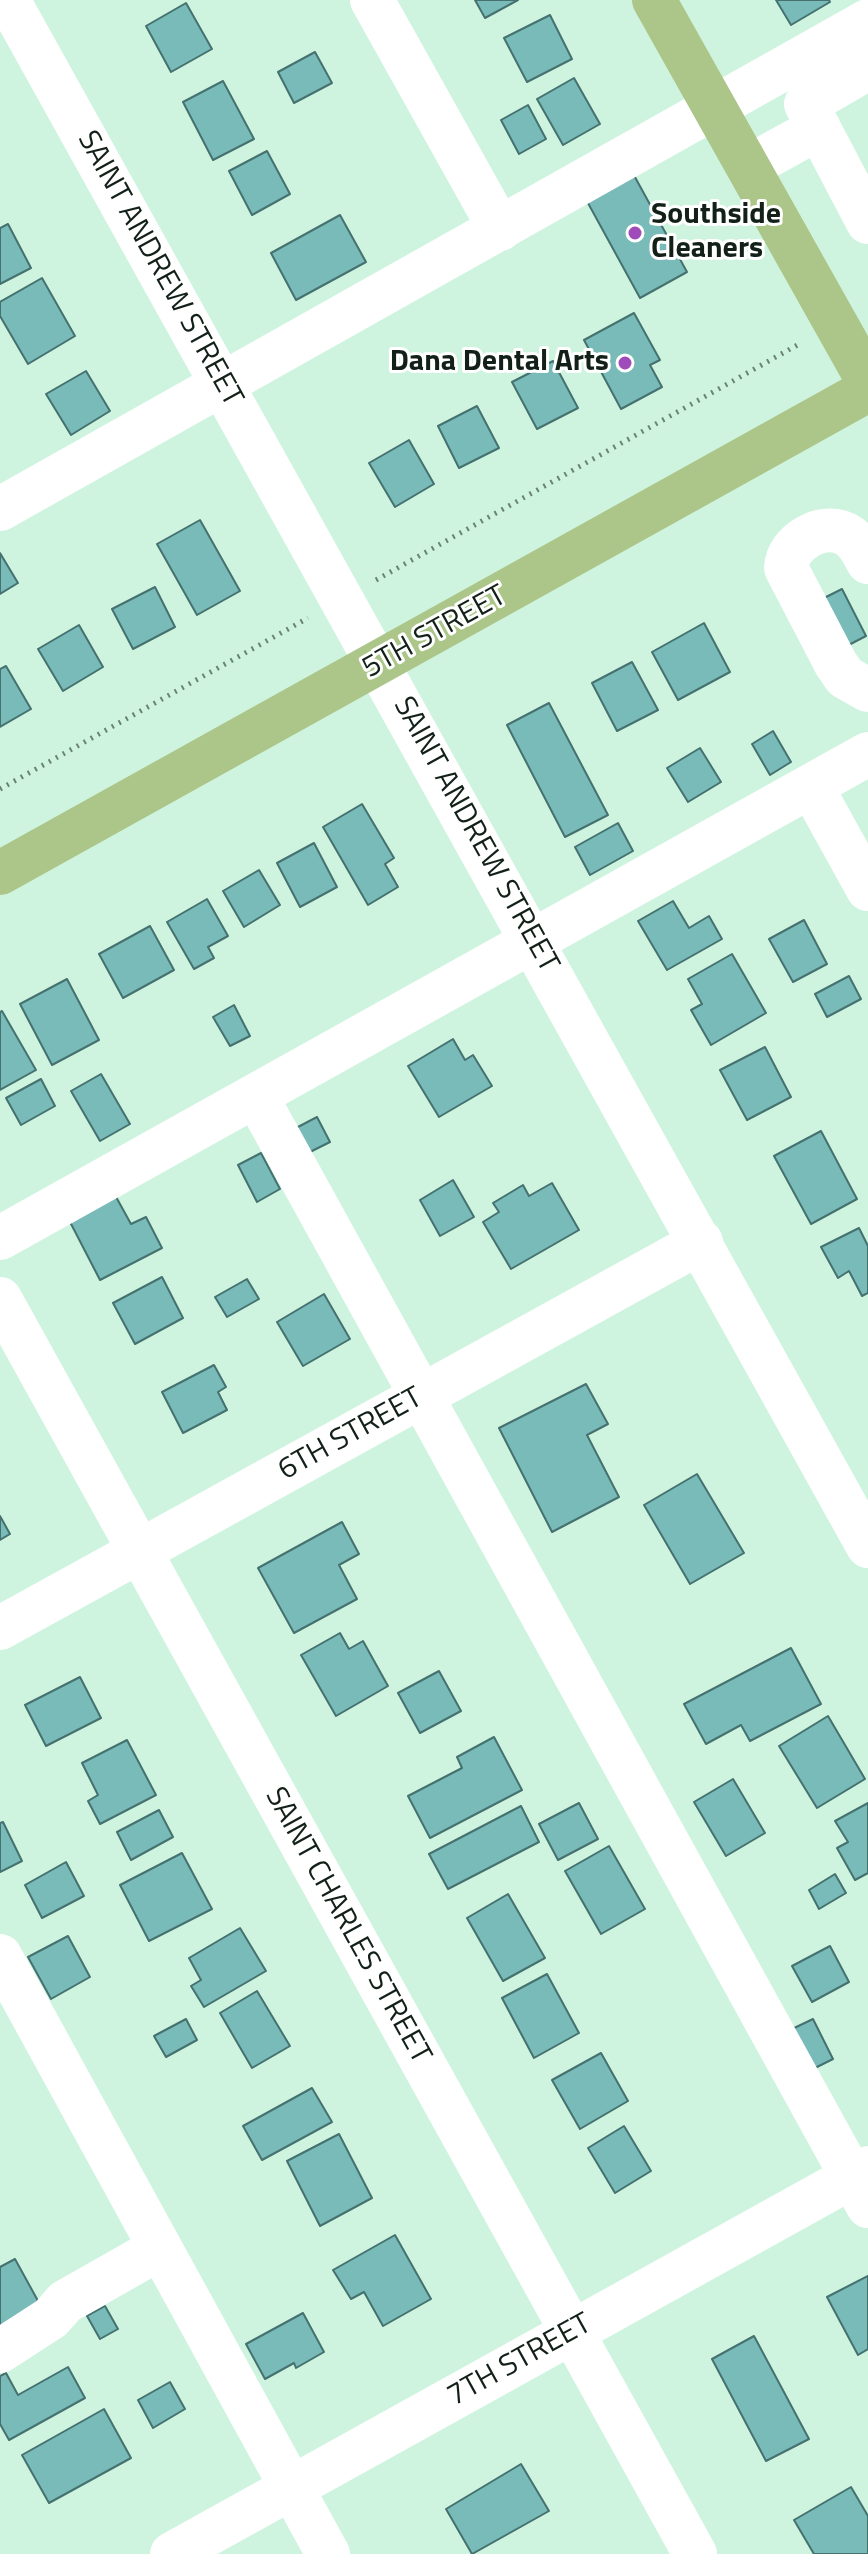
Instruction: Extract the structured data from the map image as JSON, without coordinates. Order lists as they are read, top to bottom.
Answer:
{
  "streets": {
    "main road": ["5TH STREET"],
    "street": [
      "SAINT ANDREW STREET",
      "6TH STREET",
      "SAINT CHARLES STREET",
      "7TH STREET"
    ]
  },
  "crossings": [
    ["SAINT ANDREW STREET", "5TH STREET"],
    ["SAINT ANDREW STREET", "6TH STREET"],
    ["6TH STREET", "SAINT CHARLES STREET"],
    ["SAINT CHARLES STREET", "7TH STREET"]
  ],
  "places": ["Southside Cleaners", "Dana Dental Arts"]
}
